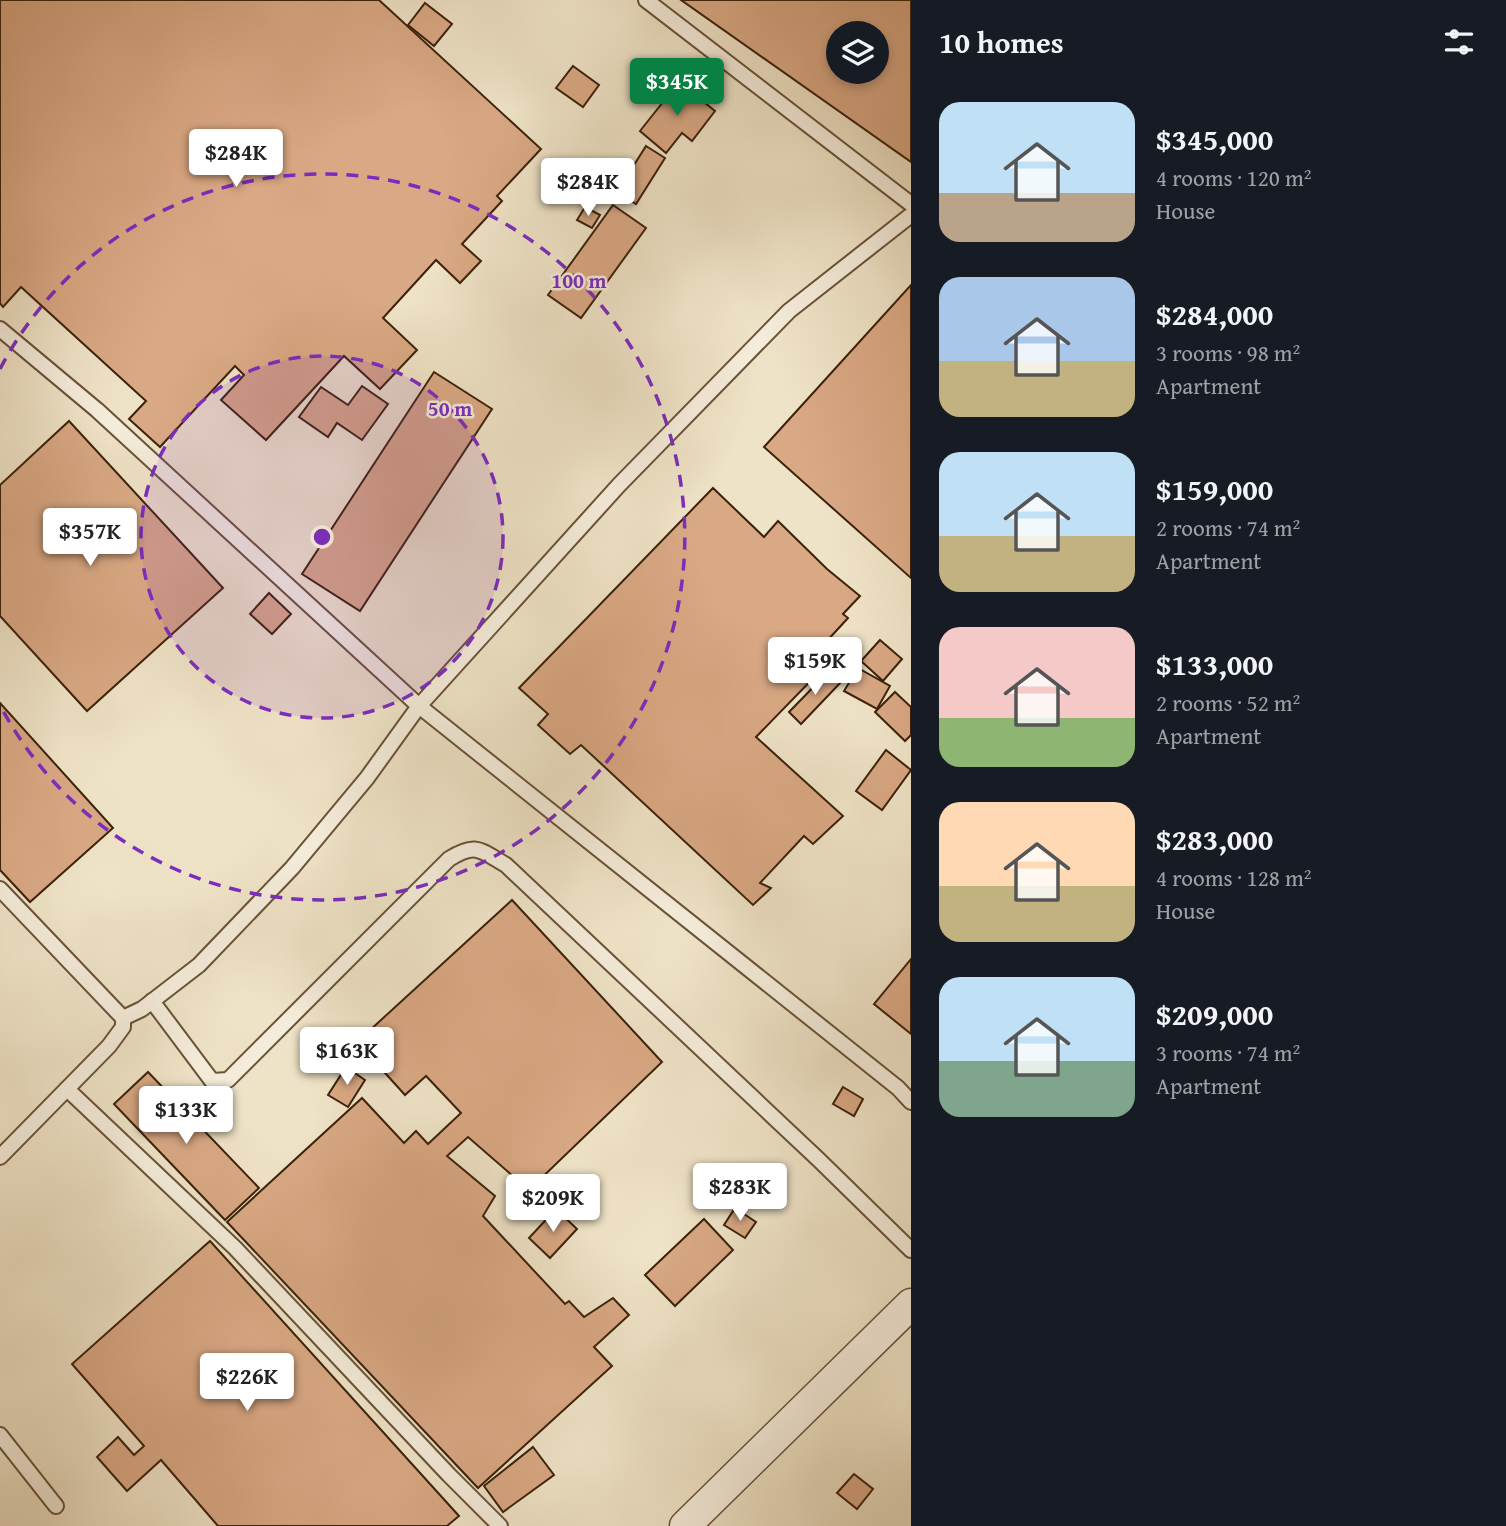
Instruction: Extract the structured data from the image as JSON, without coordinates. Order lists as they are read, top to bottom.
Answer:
{
  "page": {
    "heading": "10 homes",
    "price": [
      "$345K",
      "$284K",
      "$284K",
      "$357K",
      "$159K",
      "$163K",
      "$133K",
      "$283K",
      "$209K",
      "$226K"
    ],
    "list": [
      {
        "name": "$345,000",
        "note": "4 rooms · 120 m² · House"
      },
      {
        "name": "$284,000",
        "note": "3 rooms · 98 m² · Apartment"
      },
      {
        "name": "$159,000",
        "note": "2 rooms · 74 m² · Apartment"
      },
      {
        "name": "$133,000",
        "note": "2 rooms · 52 m² · Apartment"
      },
      {
        "name": "$283,000",
        "note": "4 rooms · 128 m² · House"
      },
      {
        "name": "$209,000",
        "note": "3 rooms · 74 m² · Apartment"
      }
    ]
  },
  "rings": ["100 m", "50 m"]
}
